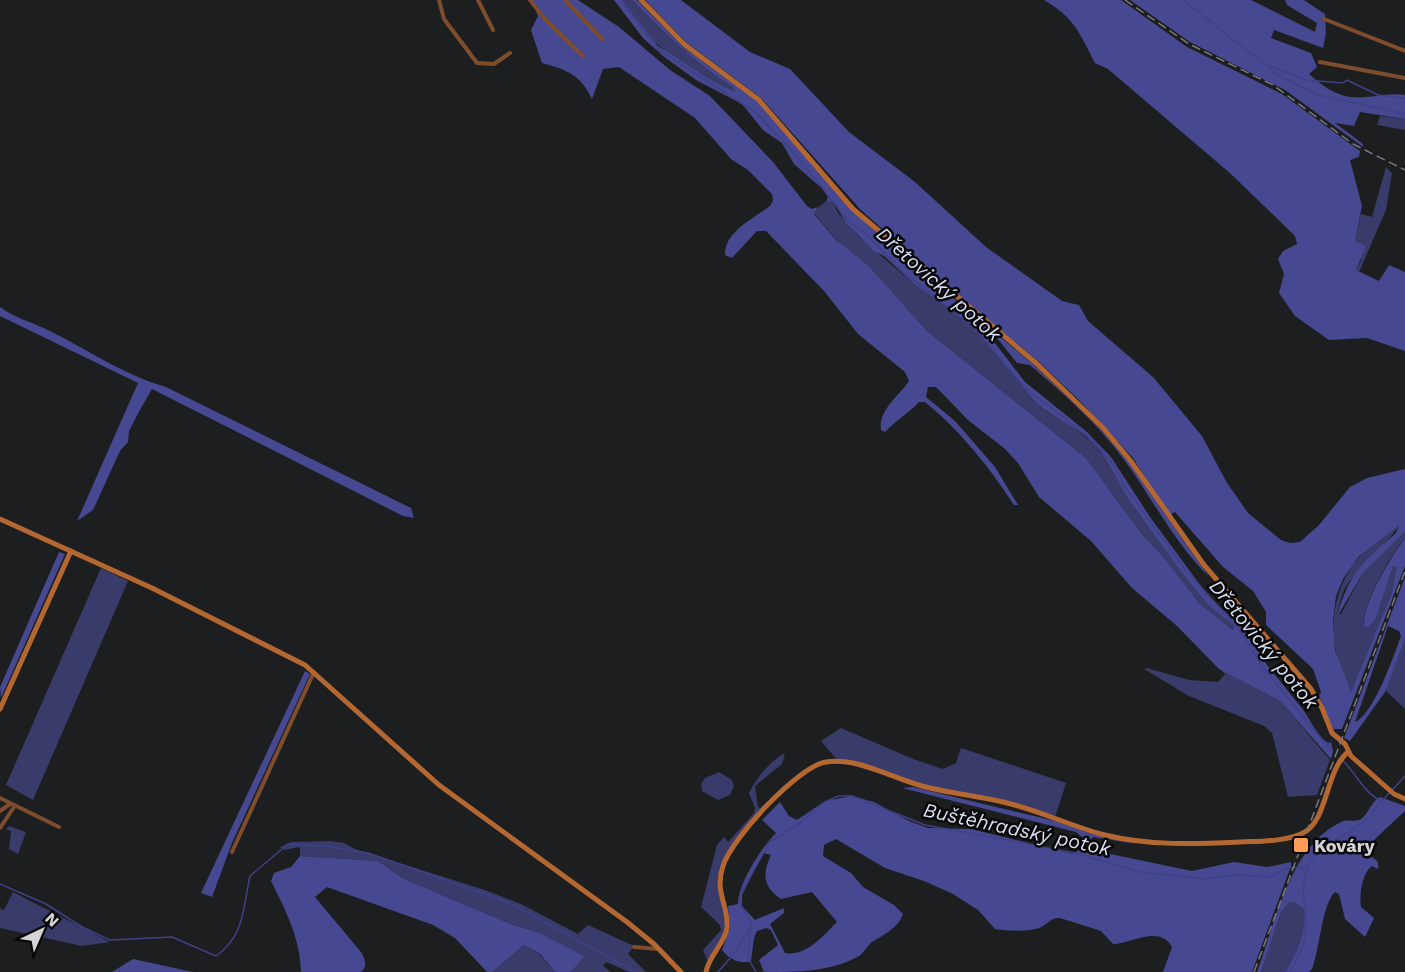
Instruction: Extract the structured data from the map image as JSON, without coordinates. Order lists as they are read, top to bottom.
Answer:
{
  "water": ["Dřetovický potok", "Buštěhradský potok"],
  "places": {
    "transit": ["Kováry"]
  },
  "north": "top right"
}
